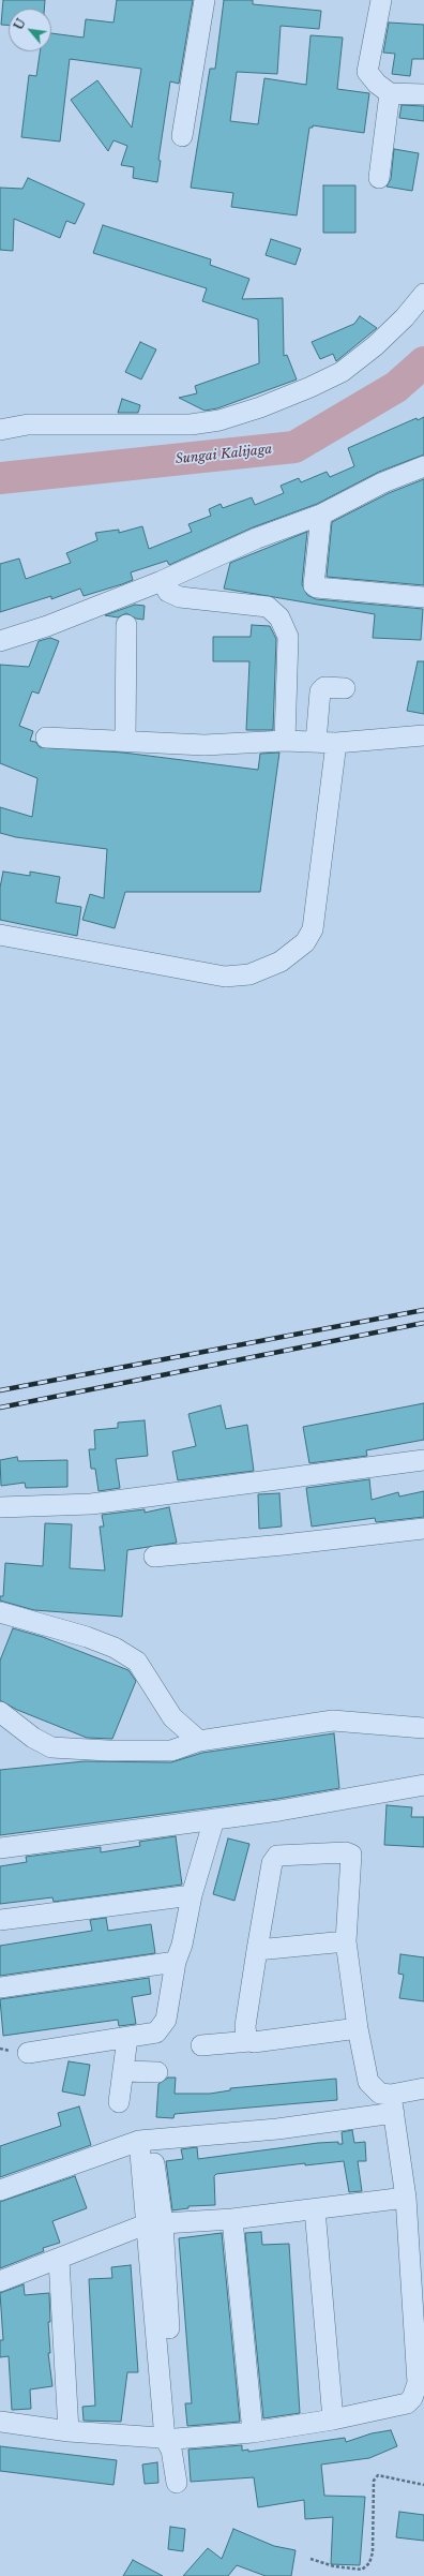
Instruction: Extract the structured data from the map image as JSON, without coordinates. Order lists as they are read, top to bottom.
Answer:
{
  "water": ["Sungai Kalijaga"],
  "north": "top left"
}
